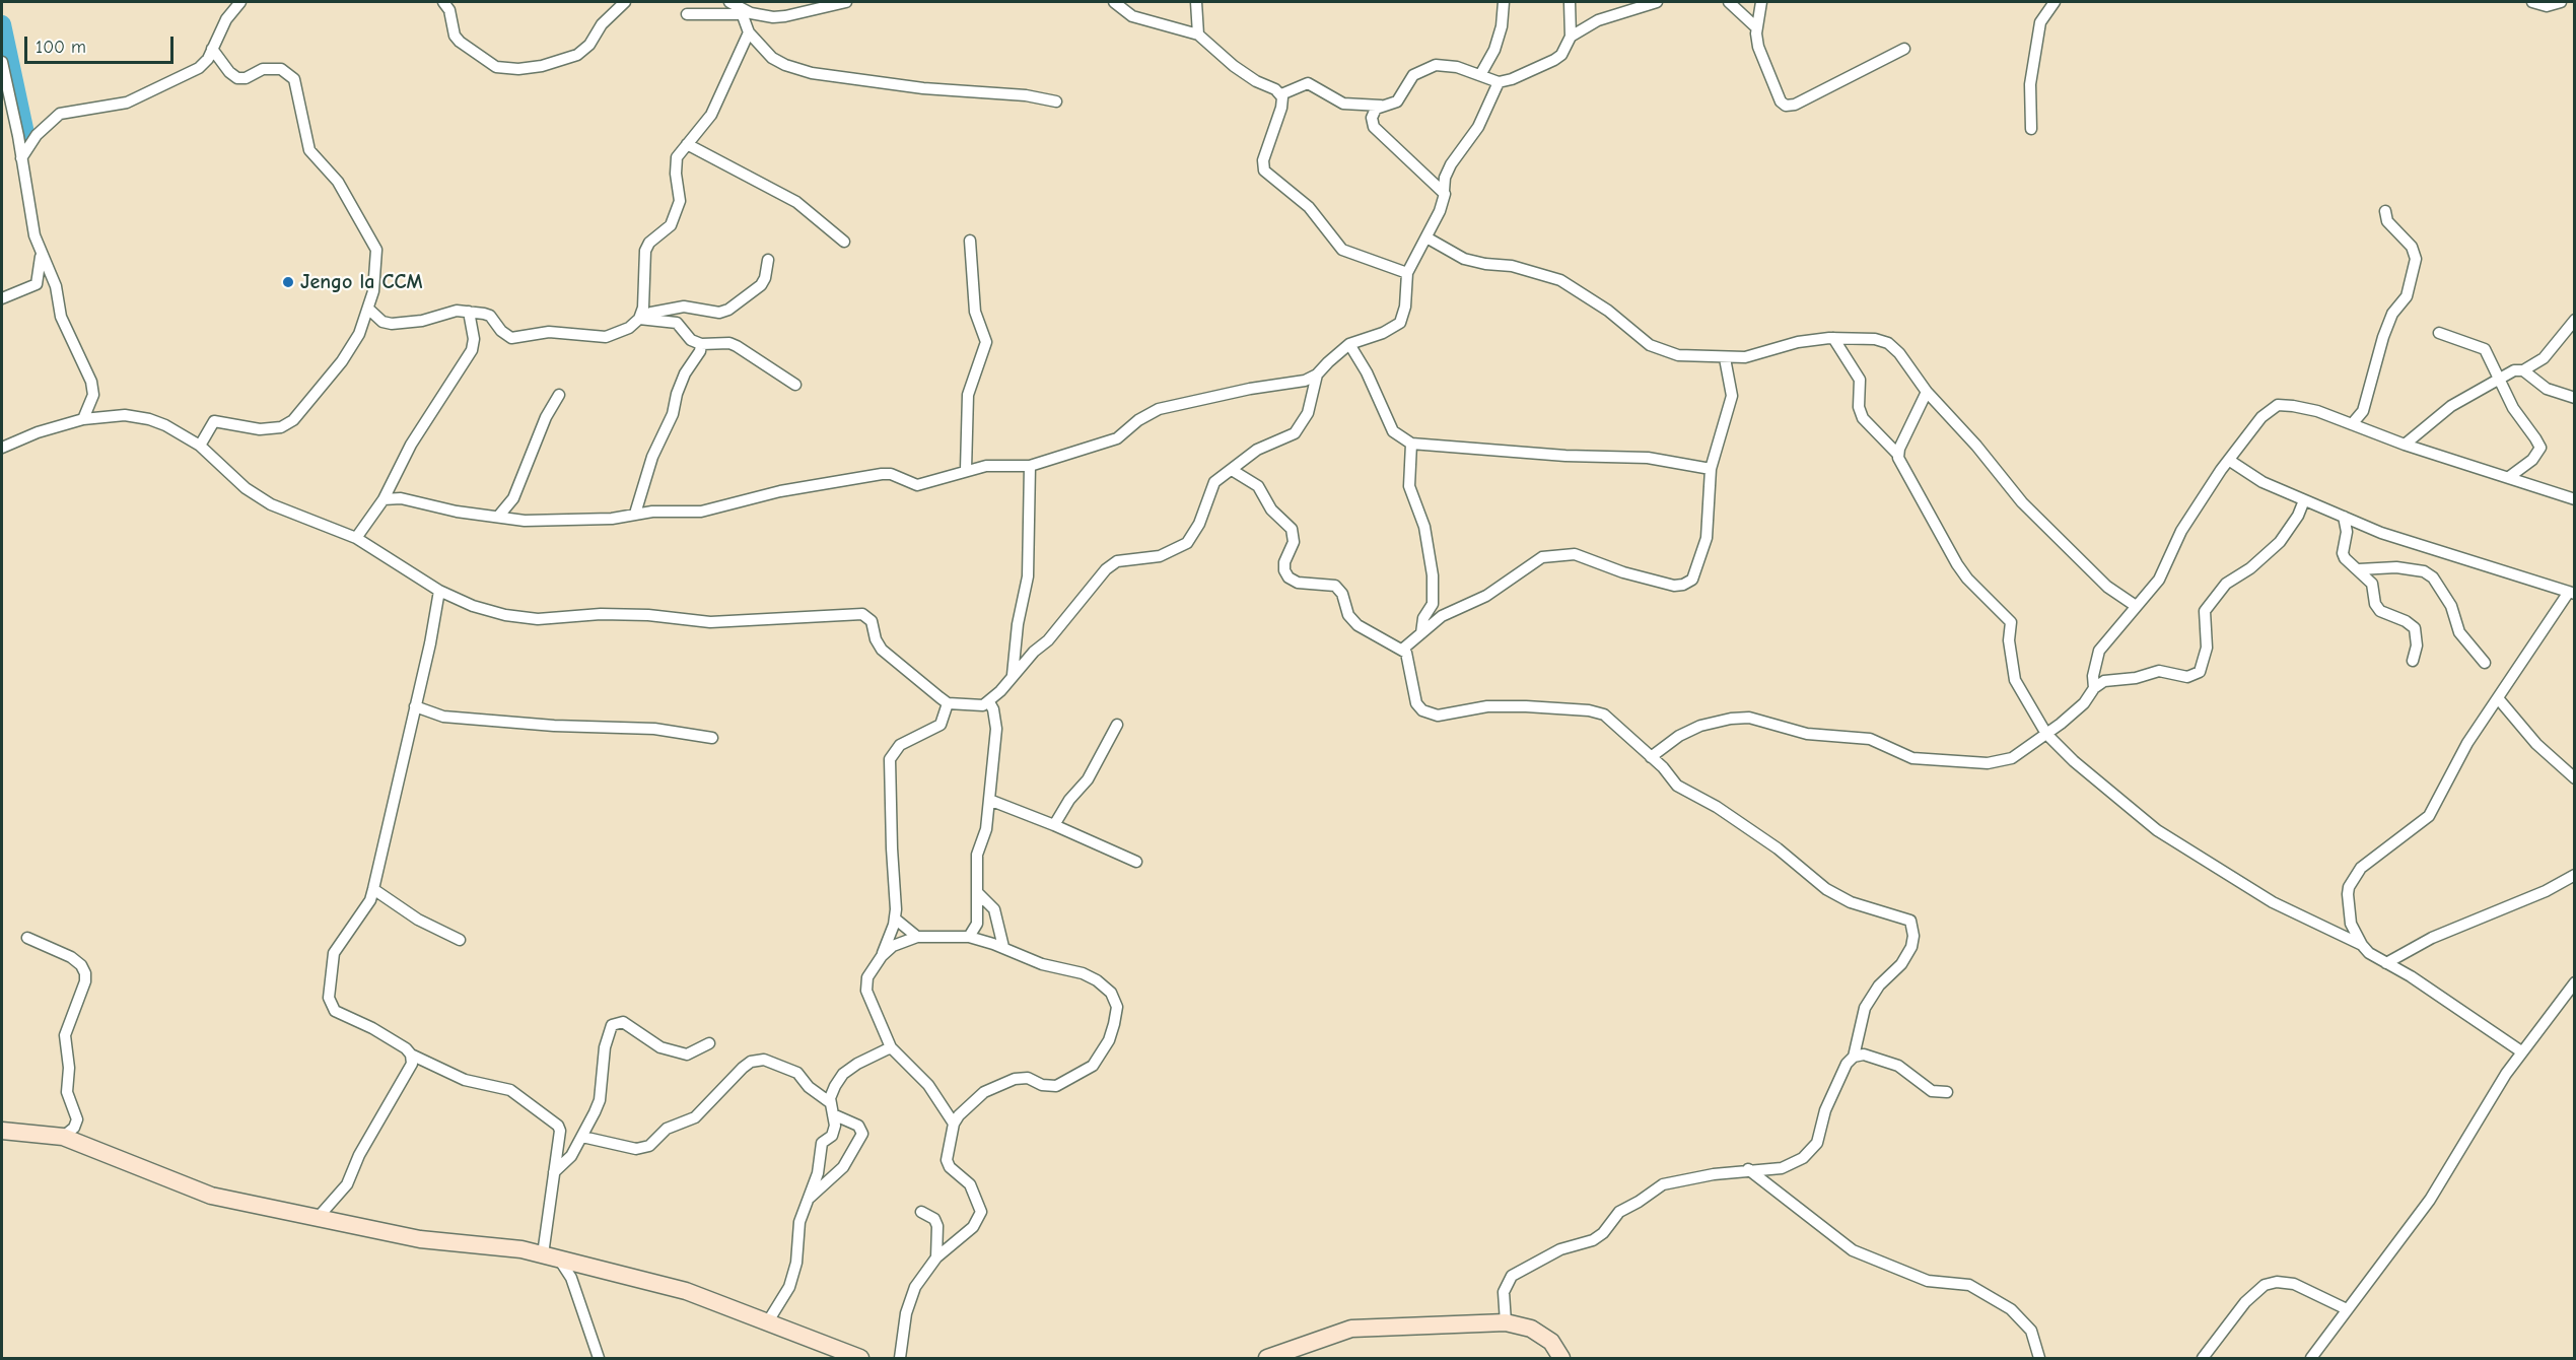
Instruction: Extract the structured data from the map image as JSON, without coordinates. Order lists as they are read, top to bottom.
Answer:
{
  "places": ["Jengo la CCM"],
  "scale_bar": "100 m"
}
